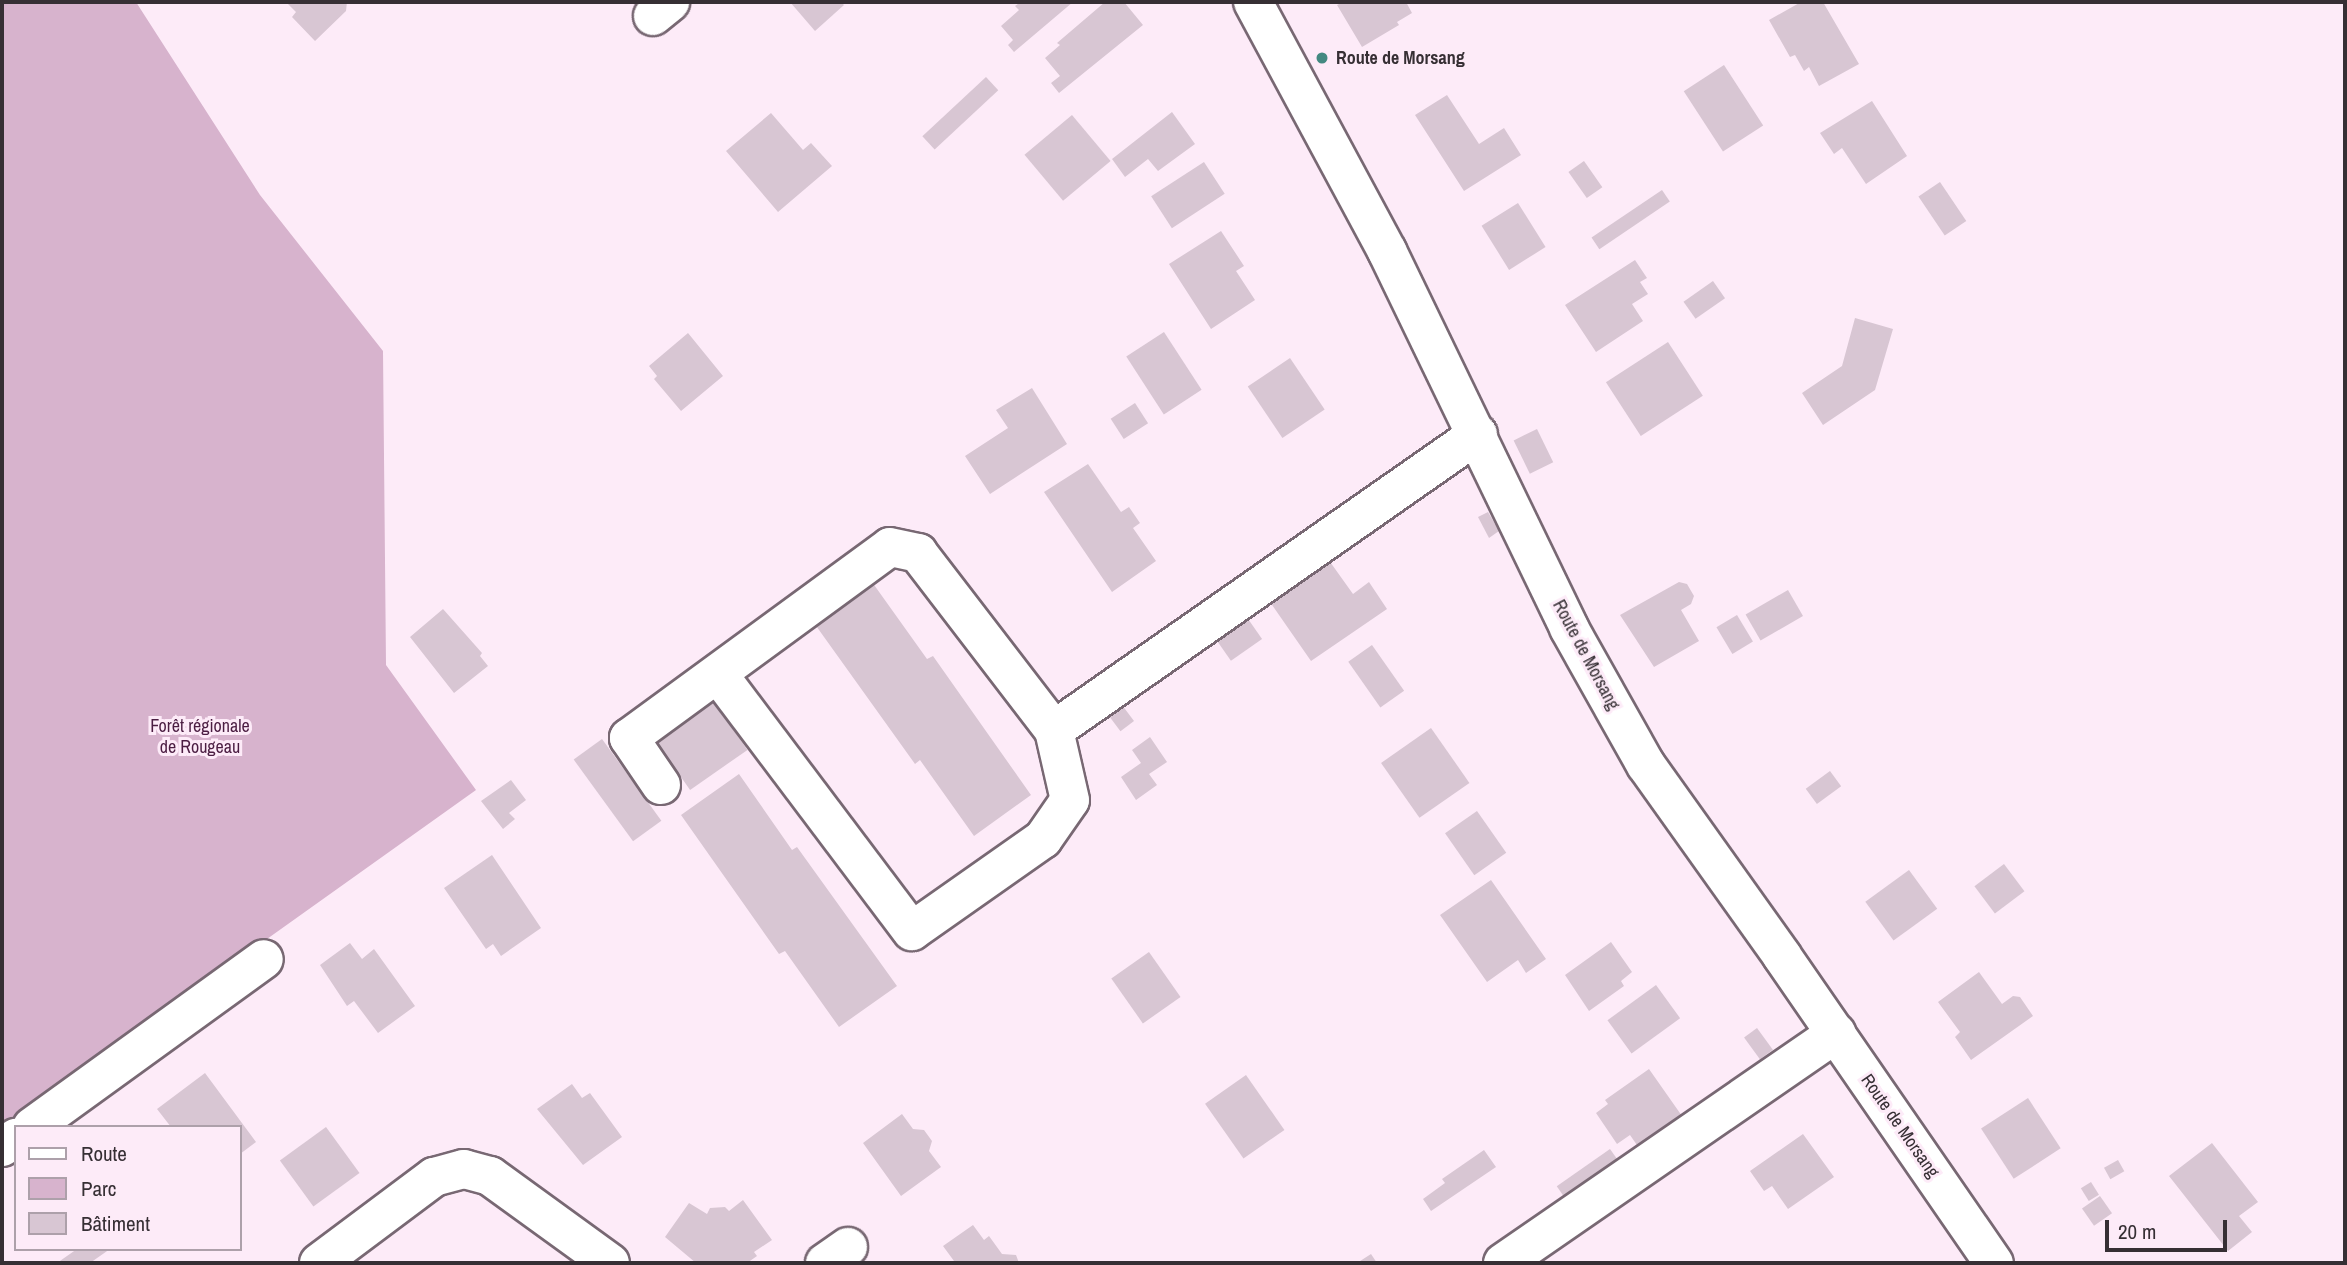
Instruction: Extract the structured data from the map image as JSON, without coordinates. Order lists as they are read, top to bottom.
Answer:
{
  "streets": {
    "street": ["Route de Morsang"]
  },
  "parks": ["Forêt régionale de Rougeau"],
  "places": ["Route de Morsang"],
  "legend": ["Route", "Parc", "Bâtiment"],
  "scale_bar": "20 m"
}
